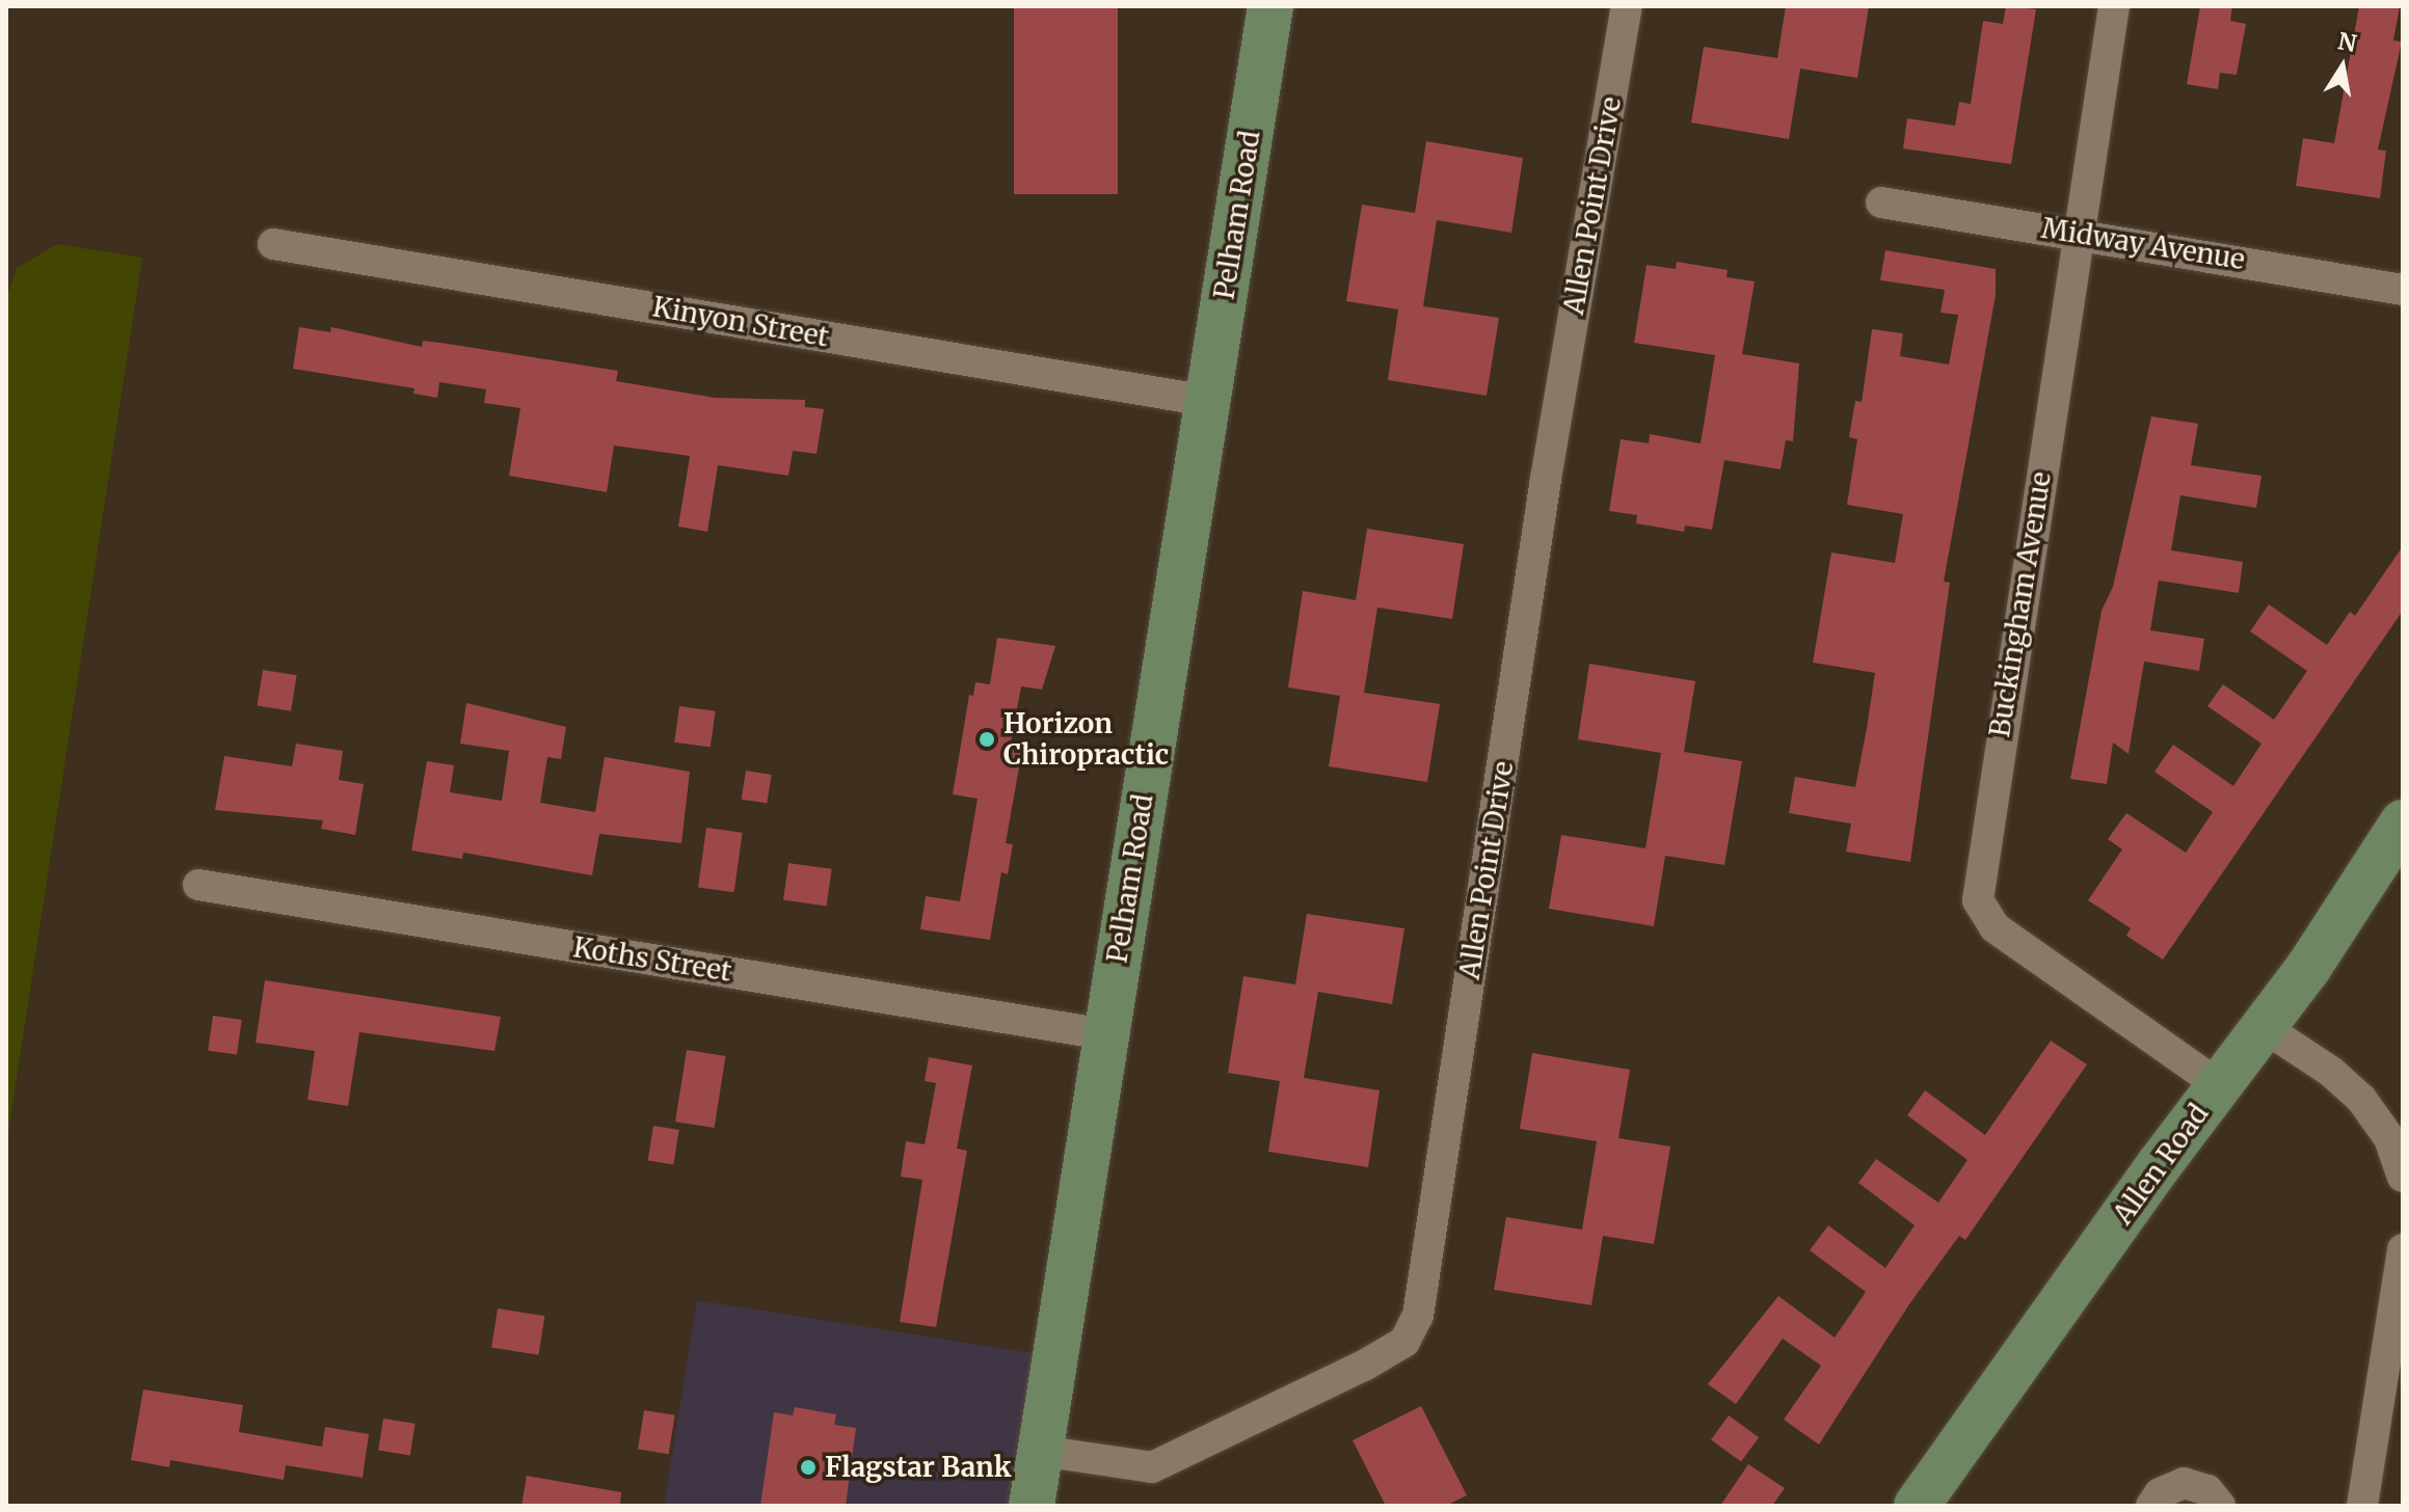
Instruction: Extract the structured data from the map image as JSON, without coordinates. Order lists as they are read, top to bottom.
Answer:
{
  "streets": {
    "main road": ["Pelham Road", "Allen Road"],
    "street": [
      "Allen Point Drive",
      "Midway Avenue",
      "Kinyon Street",
      "Buckingham Avenue",
      "Koths Street"
    ]
  },
  "crossings": [
    ["Allen Point Drive", "Pelham Road"],
    ["Pelham Road", "Kinyon Street"],
    ["Pelham Road", "Koths Street"],
    ["Midway Avenue", "Buckingham Avenue"],
    ["Buckingham Avenue", "Allen Road"]
  ],
  "places": ["Horizon Chiropractic", "Flagstar Bank"],
  "north": "top"
}
